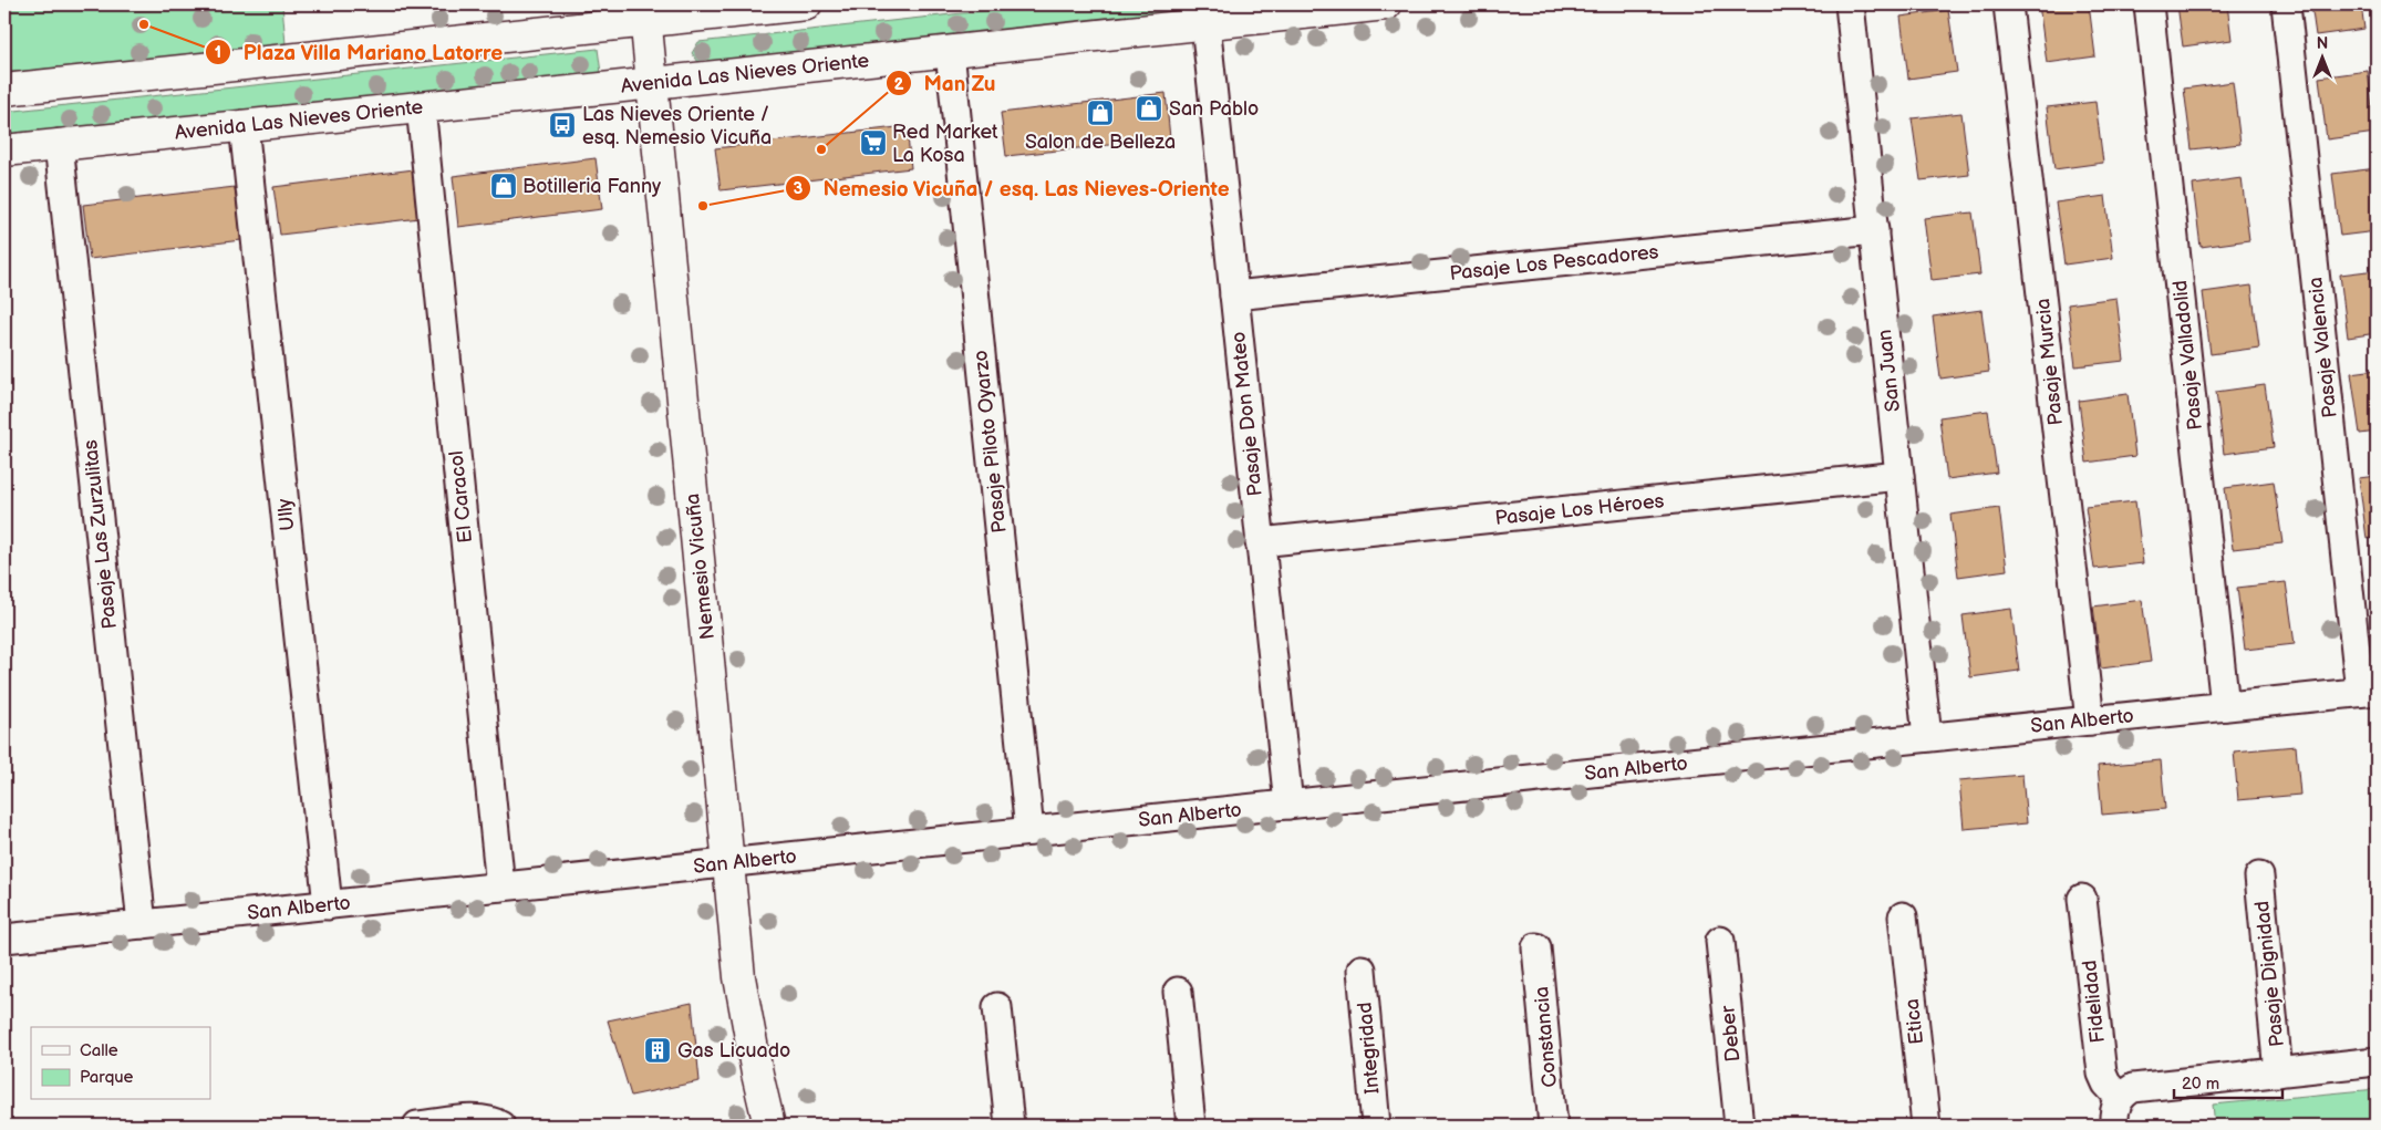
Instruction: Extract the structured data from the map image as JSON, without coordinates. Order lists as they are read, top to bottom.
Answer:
{
  "streets": {
    "street": [
      "Avenida Las Nieves Oriente",
      "Pasaje Los Pescadores",
      "Pasaje Valencia",
      "Pasaje Valladolid",
      "Pasaje Murcia",
      "San Juan",
      "Pasaje Don Mateo",
      "Pasaje Piloto Oyarzo",
      "El Caracol",
      "Pasaje Los Héroes",
      "Ully",
      "Pasaje Las Zurzulitas",
      "Nemesio Vicuña",
      "San Alberto",
      "Pasaje Dignidad",
      "Fidelidad",
      "Etica",
      "Deber",
      "Constancia",
      "Integridad"
    ]
  },
  "crossings": [
    ["Avenida Las Nieves Oriente", "Pasaje Don Mateo"],
    ["Avenida Las Nieves Oriente", "Pasaje Piloto Oyarzo"],
    ["Avenida Las Nieves Oriente", "El Caracol"],
    ["Avenida Las Nieves Oriente", "Ully"],
    ["Avenida Las Nieves Oriente", "Pasaje Las Zurzulitas"],
    ["Avenida Las Nieves Oriente", "Nemesio Vicuña"],
    ["Pasaje Los Pescadores", "San Juan"],
    ["Pasaje Los Pescadores", "Pasaje Don Mateo"],
    ["Pasaje Valencia", "San Alberto"],
    ["Pasaje Valladolid", "San Alberto"],
    ["Pasaje Murcia", "San Alberto"],
    ["San Juan", "Pasaje Los Héroes"],
    ["San Juan", "San Alberto"],
    ["Pasaje Don Mateo", "Pasaje Los Héroes"],
    ["Pasaje Don Mateo", "San Alberto"],
    ["Pasaje Piloto Oyarzo", "San Alberto"],
    ["El Caracol", "San Alberto"],
    ["Ully", "San Alberto"],
    ["Pasaje Las Zurzulitas", "San Alberto"],
    ["Nemesio Vicuña", "San Alberto"]
  ],
  "places": {
    "other": ["Plaza Villa Mariano Latorre", "Man Zu", "Nemesio Vicuña / esq. Las Nieves-Oriente"],
    "shop": ["San Pablo", "Salon de Belleza", "Botilleria Fanny"],
    "bus stop": ["Las Nieves Oriente / esq. Nemesio Vicuña"],
    "supermarket": ["Red Market La Kosa"],
    "building": ["Gas Licuado"]
  },
  "legend": ["Calle", "Parque"],
  "scale_bar": "20 m",
  "north": "top"
}
